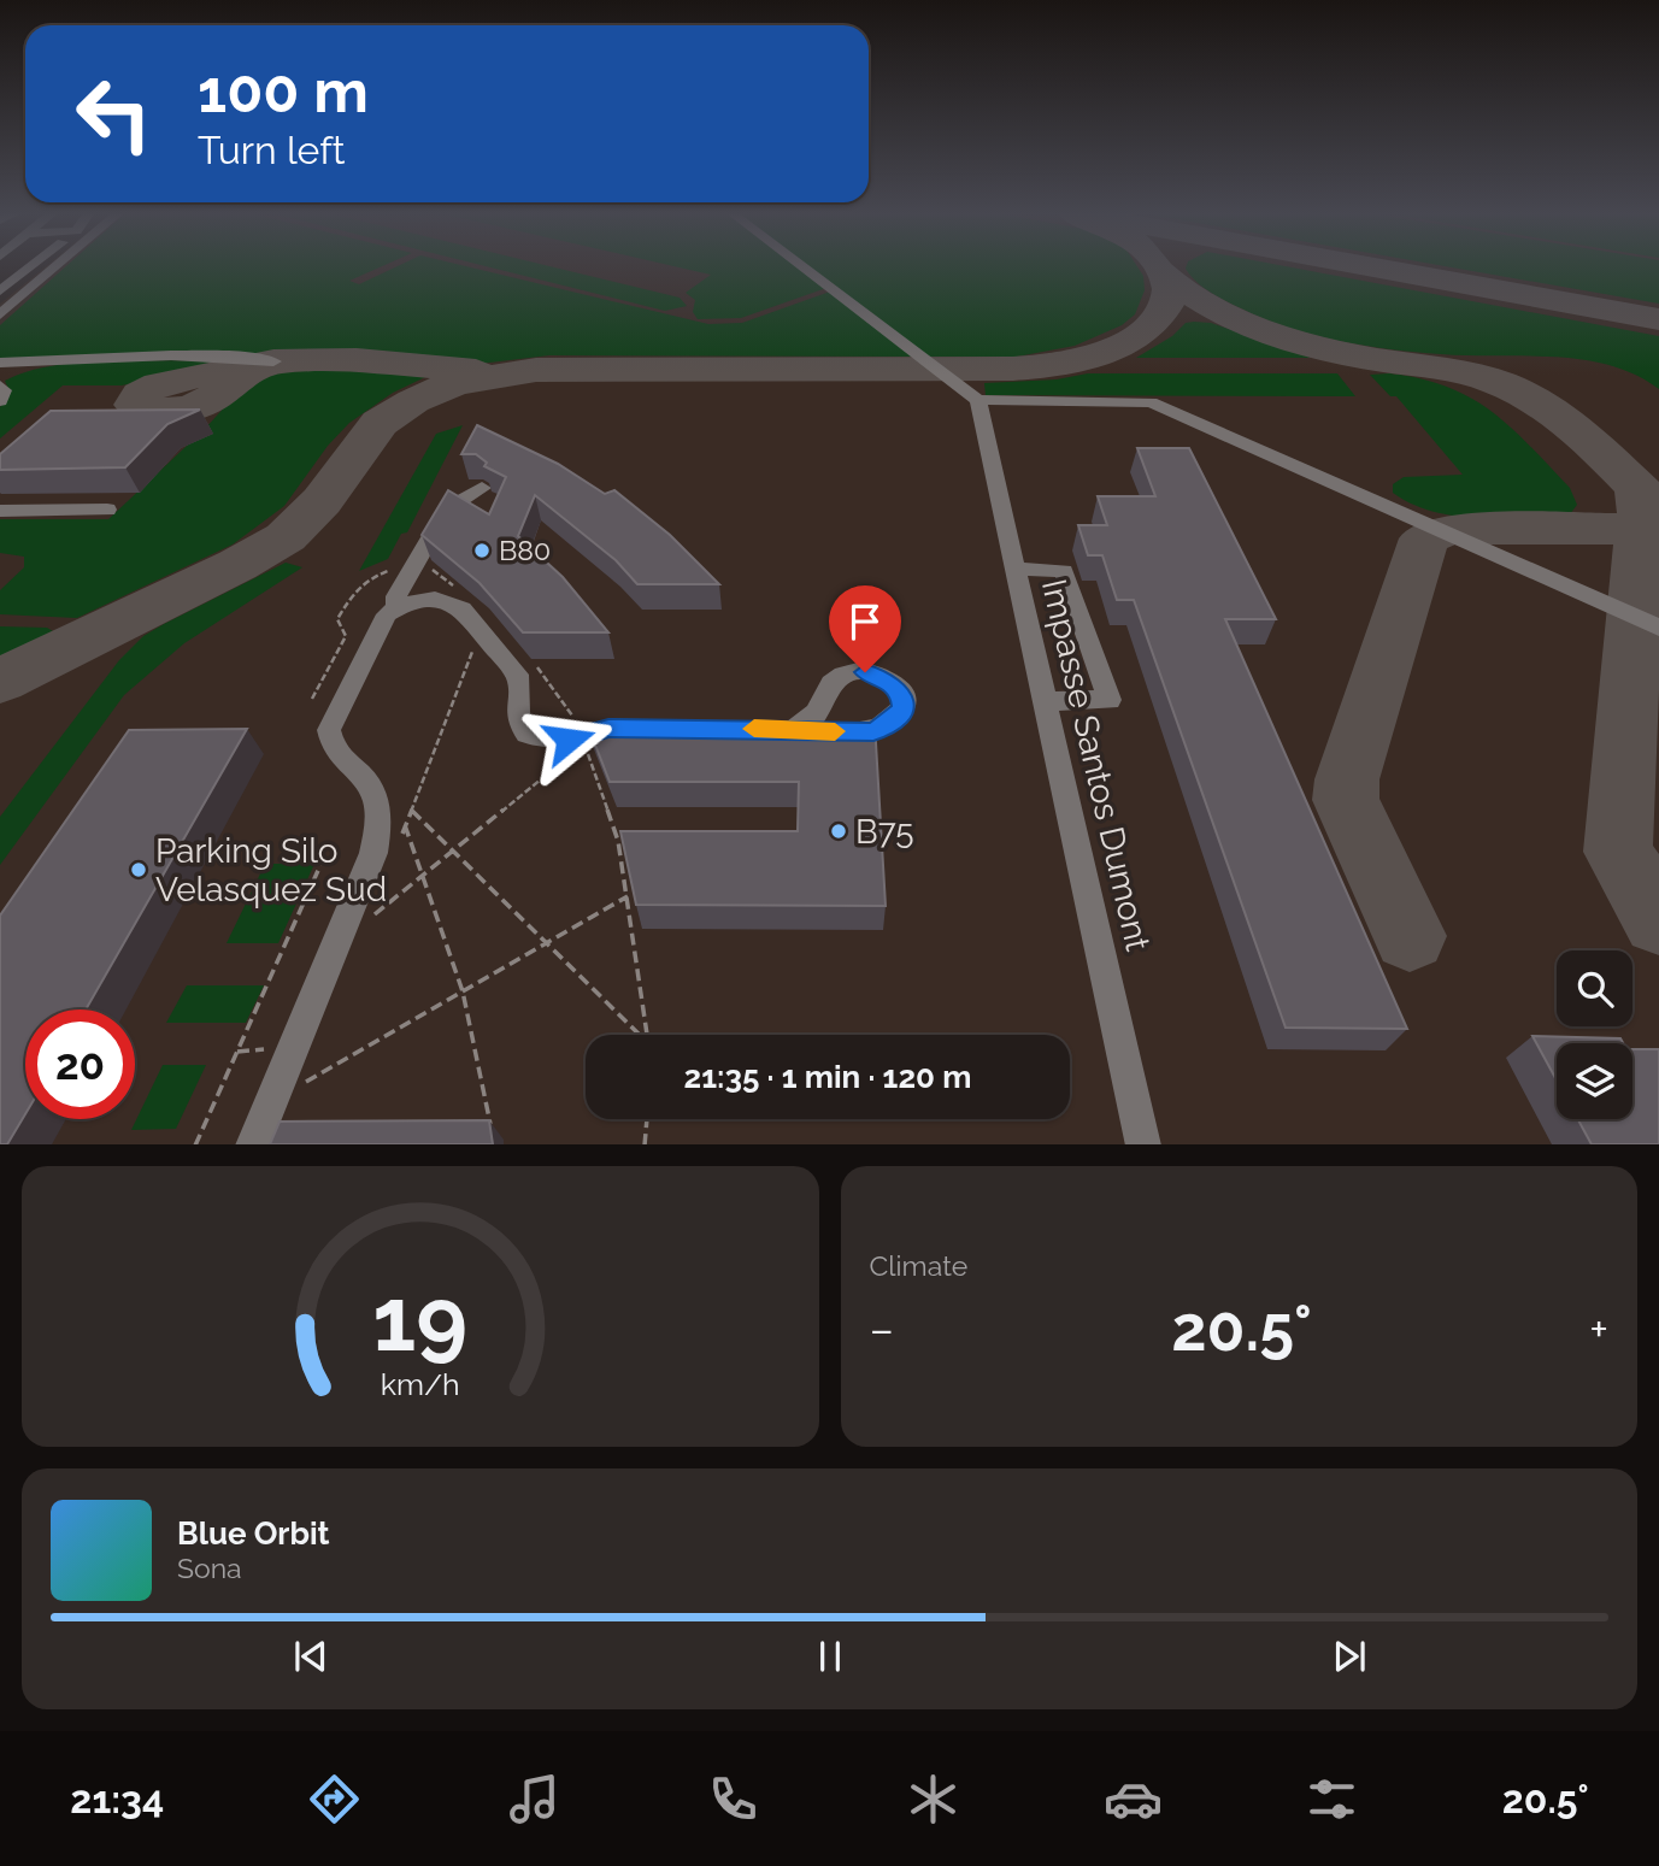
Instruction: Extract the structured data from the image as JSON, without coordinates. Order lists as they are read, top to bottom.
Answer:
{
  "streets": {
    "street": ["Impasse Santos Dumont"]
  },
  "places": ["B80", "B75", "Parking Silo Velasquez Sud"],
  "page": {
    "turn": ["100 m", "Turn left"],
    "limit": "20",
    "trip": "21:35 · 1 min · 120 m",
    "tile": "Climate",
    "heat": ["−", "20.5°", "+"],
    "song": ["Blue Orbit", "Sona"],
    "tabs": ["21:34", "20.5°"],
    "gauge": ["19", "km/h"]
  }
}
